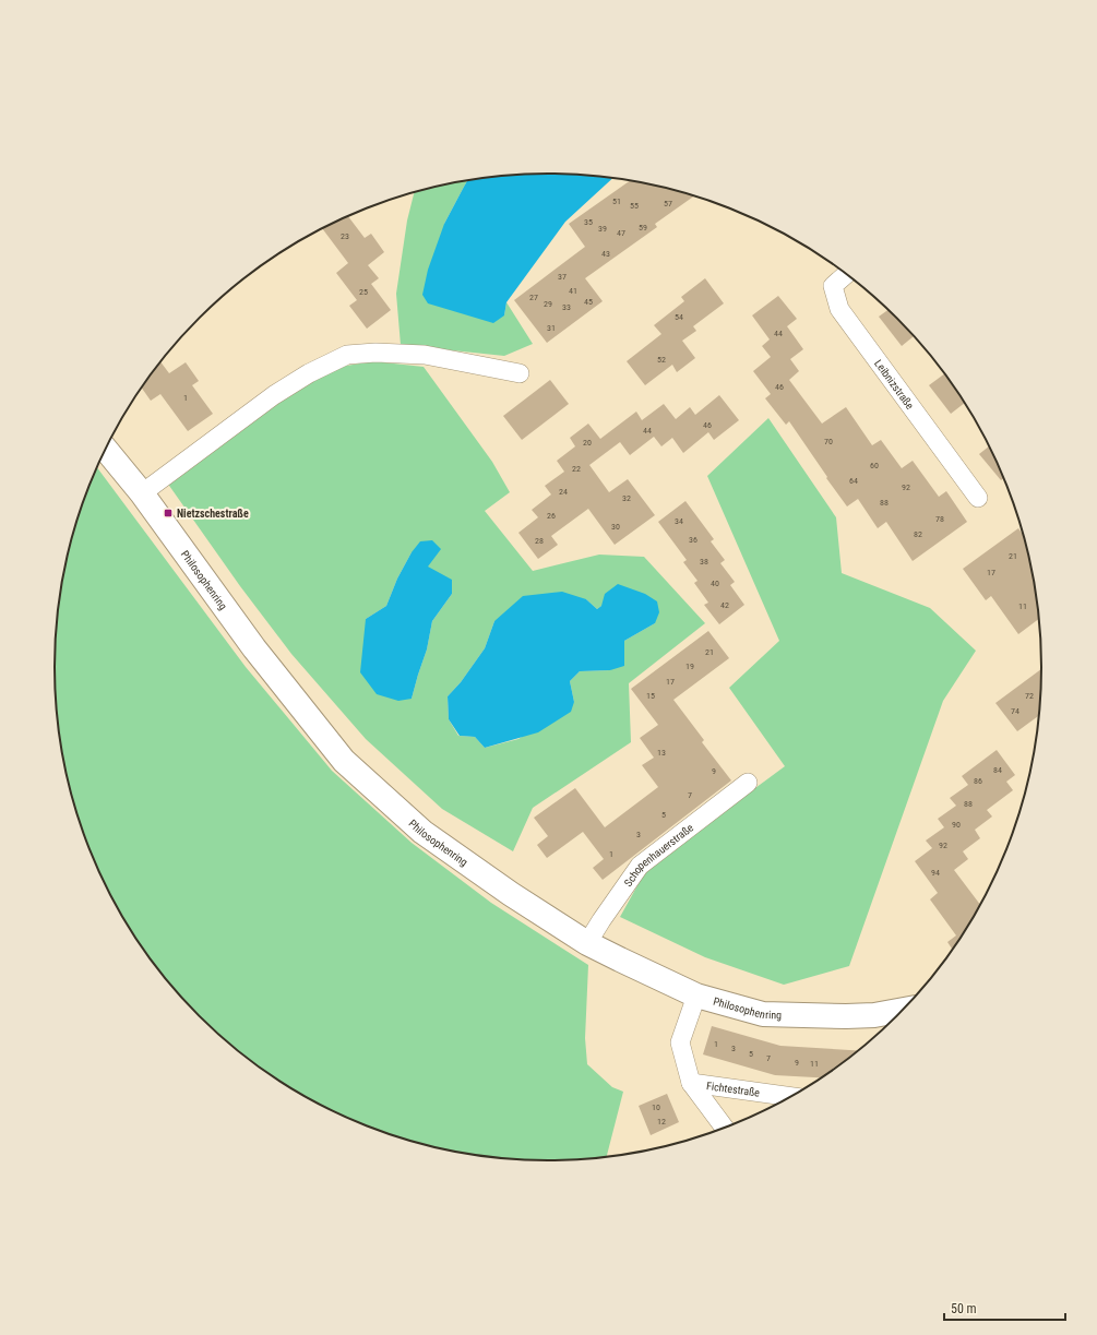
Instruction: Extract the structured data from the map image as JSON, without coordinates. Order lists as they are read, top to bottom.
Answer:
{
  "streets": {
    "street": [
      "Leibnizstraße",
      "Philosophenring",
      "Schopenhauerstraße",
      "Fichtestraße"
    ]
  },
  "crossings": [
    ["Philosophenring", "Schopenhauerstraße"],
    ["Philosophenring", "Fichtestraße"]
  ],
  "places": {
    "transit": ["Nietzschestraße"]
  },
  "house_numbers": [
    "51",
    "57",
    "55",
    "35",
    "59",
    "39",
    "47",
    "23",
    "43",
    "37",
    "41",
    "25",
    "27",
    "45",
    "29",
    "33",
    "54",
    "31",
    "44",
    "52",
    "46",
    "1",
    "46",
    "44",
    "70",
    "20",
    "60",
    "22",
    "64",
    "92",
    "24",
    "32",
    "88",
    "26",
    "78",
    "34",
    "30",
    "82",
    "36",
    "28",
    "21",
    "38",
    "17",
    "40",
    "42",
    "11",
    "21",
    "19",
    "17",
    "15",
    "72",
    "74",
    "13",
    "84",
    "9",
    "86",
    "7",
    "88",
    "5",
    "90",
    "3",
    "92",
    "1",
    "94",
    "1",
    "3",
    "5",
    "7",
    "9",
    "11",
    "10",
    "12"
  ],
  "scale_bar": "50 m"
}
